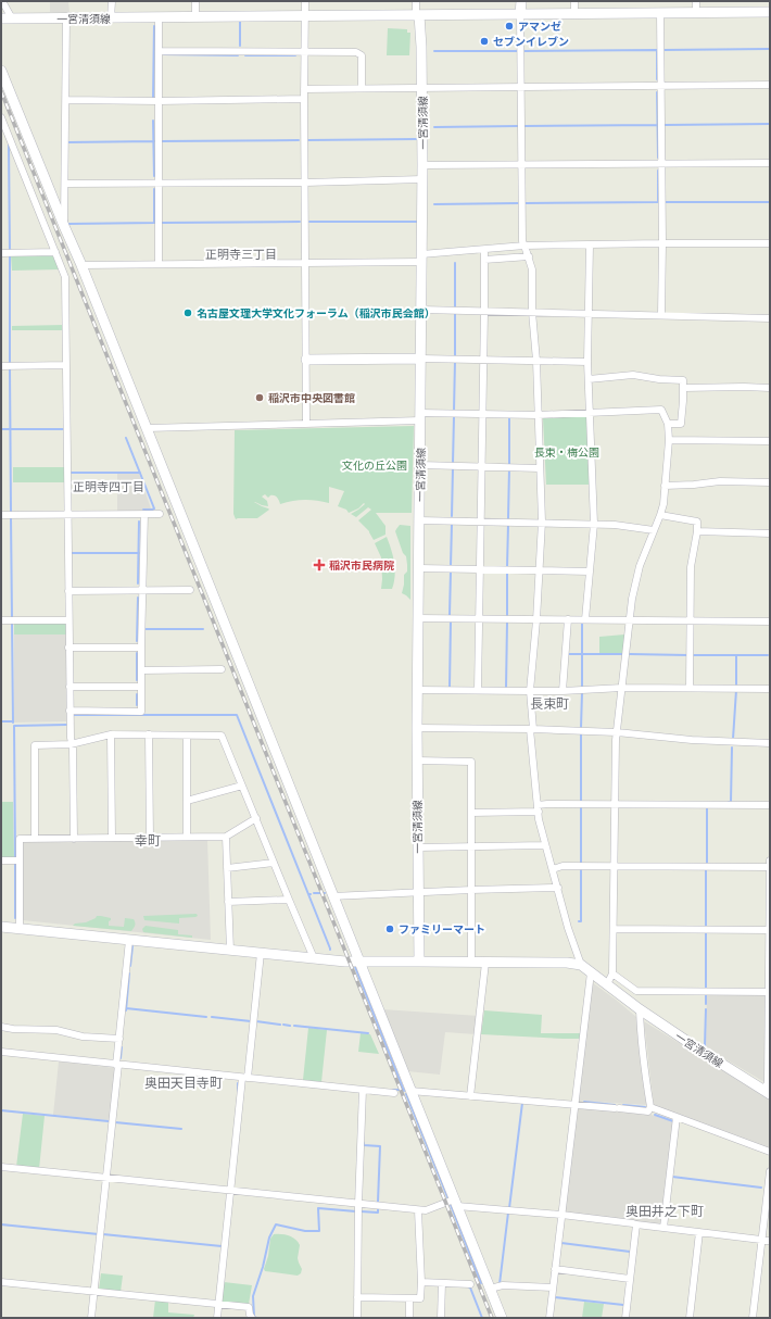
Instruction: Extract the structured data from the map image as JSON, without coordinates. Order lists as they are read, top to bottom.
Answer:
{
  "streets": {
    "street": ["一宮清須線"]
  },
  "districts": [
    "正明寺三丁目",
    "正明寺四丁目",
    "長束町",
    "幸町",
    "奥田天目寺町",
    "奥田井之下町"
  ],
  "parks": ["長束・梅公園", "文化の丘公園"],
  "places": {
    "other": [
      "アマンゼ",
      "セブンイレブン",
      "名古屋文理大学文化フォーラム（稲沢市民会館）",
      "稲沢市中央図書館",
      "ファミリーマート"
    ],
    "health": ["稲沢市民病院"]
  }
}
